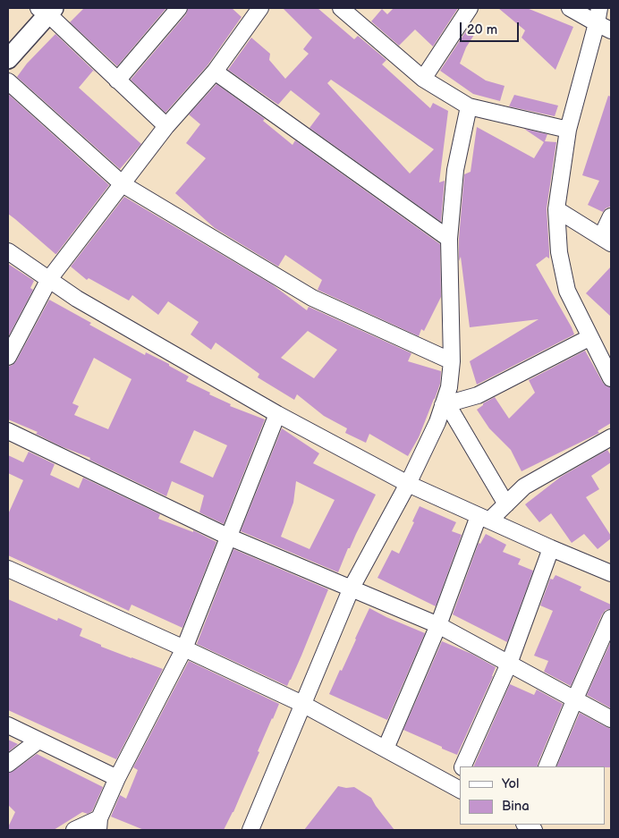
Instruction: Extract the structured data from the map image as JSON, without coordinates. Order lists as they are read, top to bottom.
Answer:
{
  "legend": ["Yol", "Bina"],
  "scale_bar": "20 m"
}
